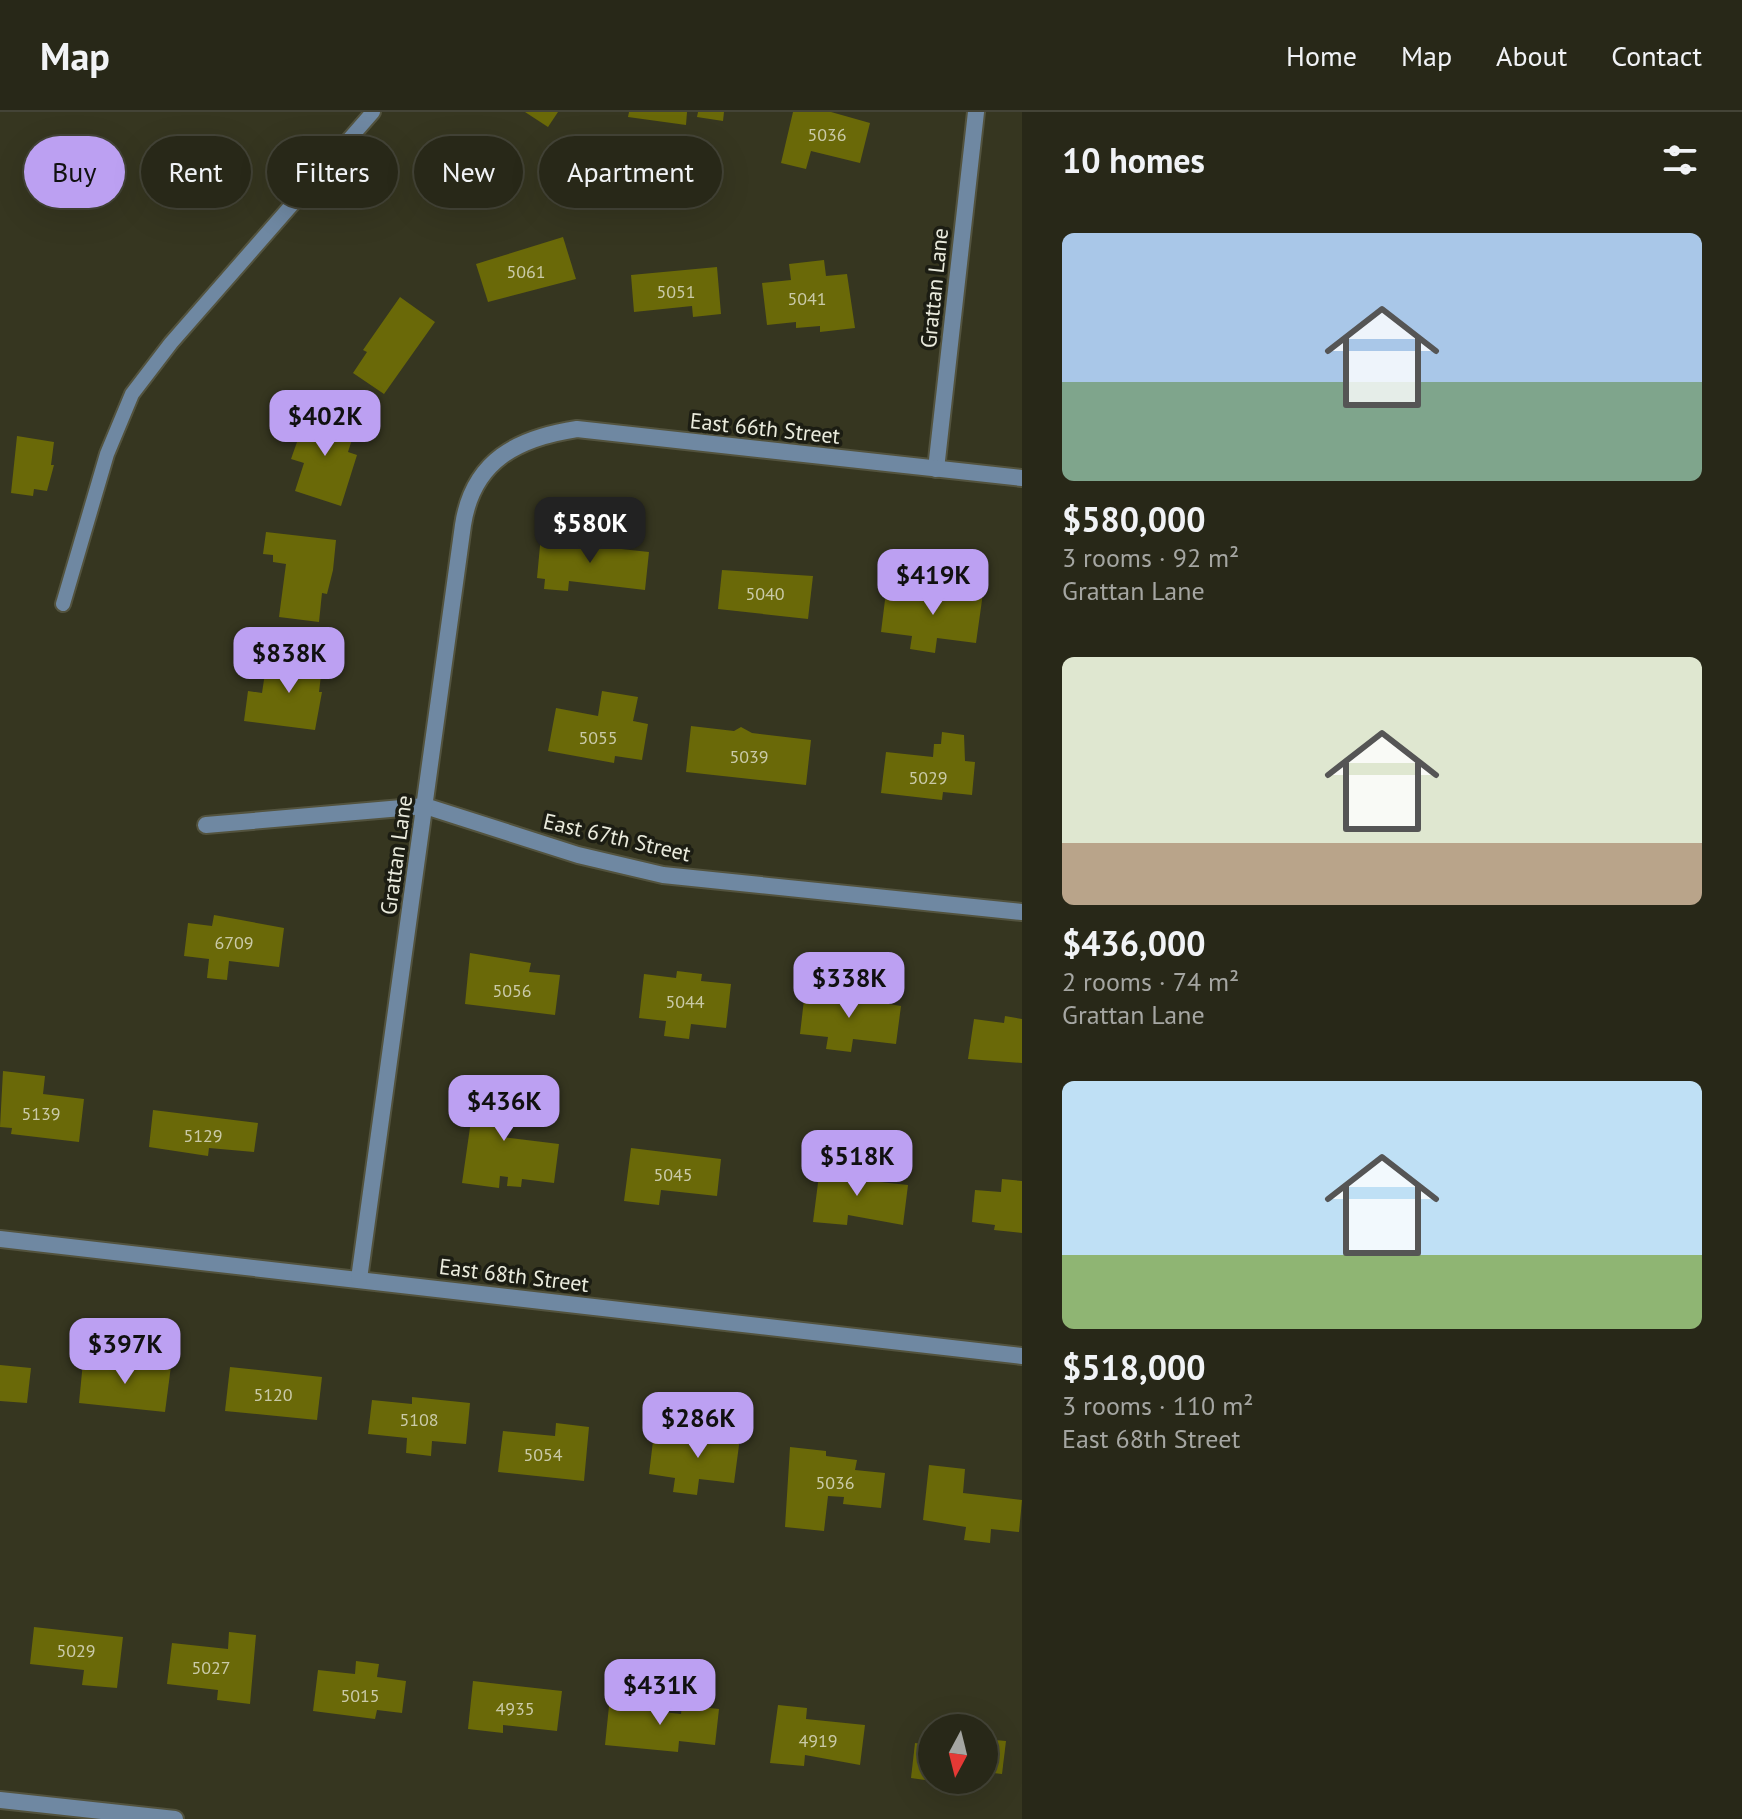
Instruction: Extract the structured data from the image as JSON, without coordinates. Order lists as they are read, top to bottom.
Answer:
{
  "streets": {
    "street": [
      "Grattan Lane",
      "East 66th Street",
      "East 67th Street",
      "East 68th Street"
    ]
  },
  "crossings": [
    ["Grattan Lane", "East 66th Street"],
    ["Grattan Lane", "East 67th Street"],
    ["Grattan Lane", "East 68th Street"]
  ],
  "house_numbers": [
    "5036",
    "5061",
    "5051",
    "5041",
    "5040",
    "5055",
    "5039",
    "5029",
    "6709",
    "5056",
    "5044",
    "5139",
    "5129",
    "5045",
    "5120",
    "5108",
    "5054",
    "5036",
    "5029",
    "5027",
    "5015",
    "4935",
    "4919"
  ],
  "north": "bottom",
  "page": {
    "header": "Map",
    "nav": [
      "Home",
      "Map",
      "About",
      "Contact"
    ],
    "heading": "10 homes",
    "chip": [
      "Buy",
      "Rent",
      "Filters",
      "New",
      "Apartment"
    ],
    "list": [
      {
        "name": "$580,000",
        "note": "3 rooms · 92 m² · Grattan Lane"
      },
      {
        "name": "$436,000",
        "note": "2 rooms · 74 m² · Grattan Lane"
      },
      {
        "name": "$518,000",
        "note": "3 rooms · 110 m² · East 68th Street"
      }
    ],
    "price": [
      "$402K",
      "$580K",
      "$419K",
      "$838K",
      "$338K",
      "$436K",
      "$518K",
      "$397K",
      "$286K",
      "$431K"
    ]
  }
}
